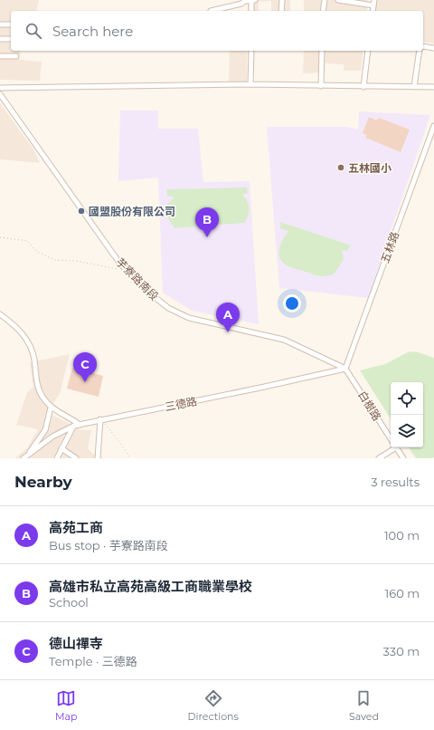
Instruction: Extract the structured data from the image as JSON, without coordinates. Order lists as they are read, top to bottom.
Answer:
{
  "streets": {
    "street": [
      "五林路",
      "芋寮路南段",
      "三德路",
      "白樹路"
    ]
  },
  "crossings": [
    ["五林路", "芋寮路南段"],
    ["五林路", "三德路"],
    ["五林路", "白樹路"],
    ["芋寮路南段", "三德路"],
    ["芋寮路南段", "白樹路"],
    ["三德路", "白樹路"]
  ],
  "places": ["五林國小", "國盟股份有限公司"],
  "page": {
    "search": "Search here",
    "pins": ["B", "A", "C"],
    "heading": ["Nearby", "3 results"],
    "list": [
      {
        "mark": "A",
        "name": "高苑工商",
        "note": "Bus stop · 芋寮路南段",
        "value": "100 m"
      },
      {
        "mark": "B",
        "name": "高雄市私立高苑高級工商職業學校",
        "note": "School",
        "value": "160 m"
      },
      {
        "mark": "C",
        "name": "德山禪寺",
        "note": "Temple · 三德路",
        "value": "330 m"
      }
    ],
    "nav": ["Map", "Directions", "Saved"]
  }
}
